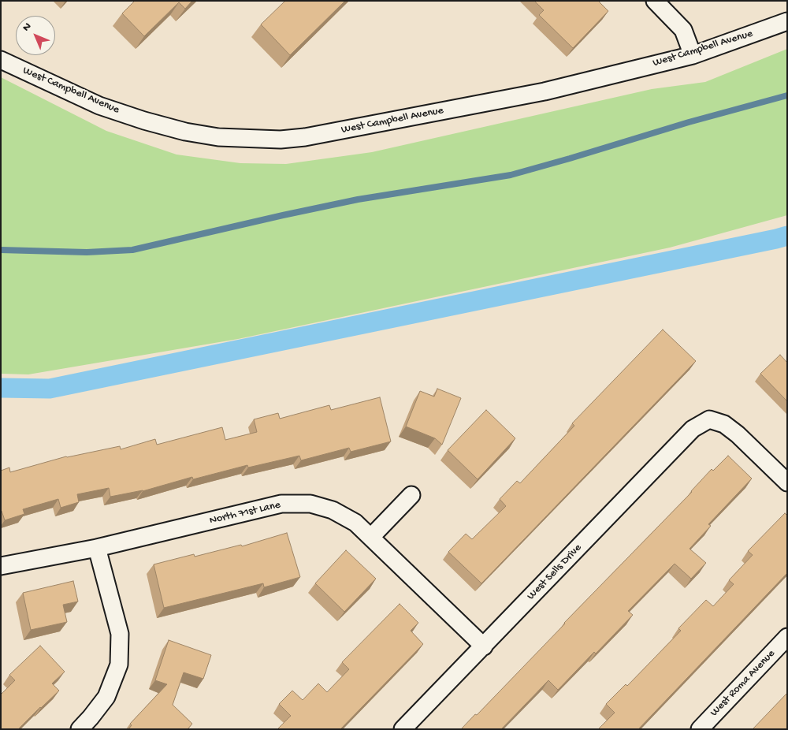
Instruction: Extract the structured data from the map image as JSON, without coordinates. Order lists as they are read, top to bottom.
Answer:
{
  "streets": {
    "street": [
      "West Campbell Avenue",
      "North 71st Lane",
      "West Sells Drive",
      "West Roma Avenue"
    ]
  },
  "crossings": [
    ["North 71st Lane", "West Sells Drive"]
  ],
  "north": "top left"
}
